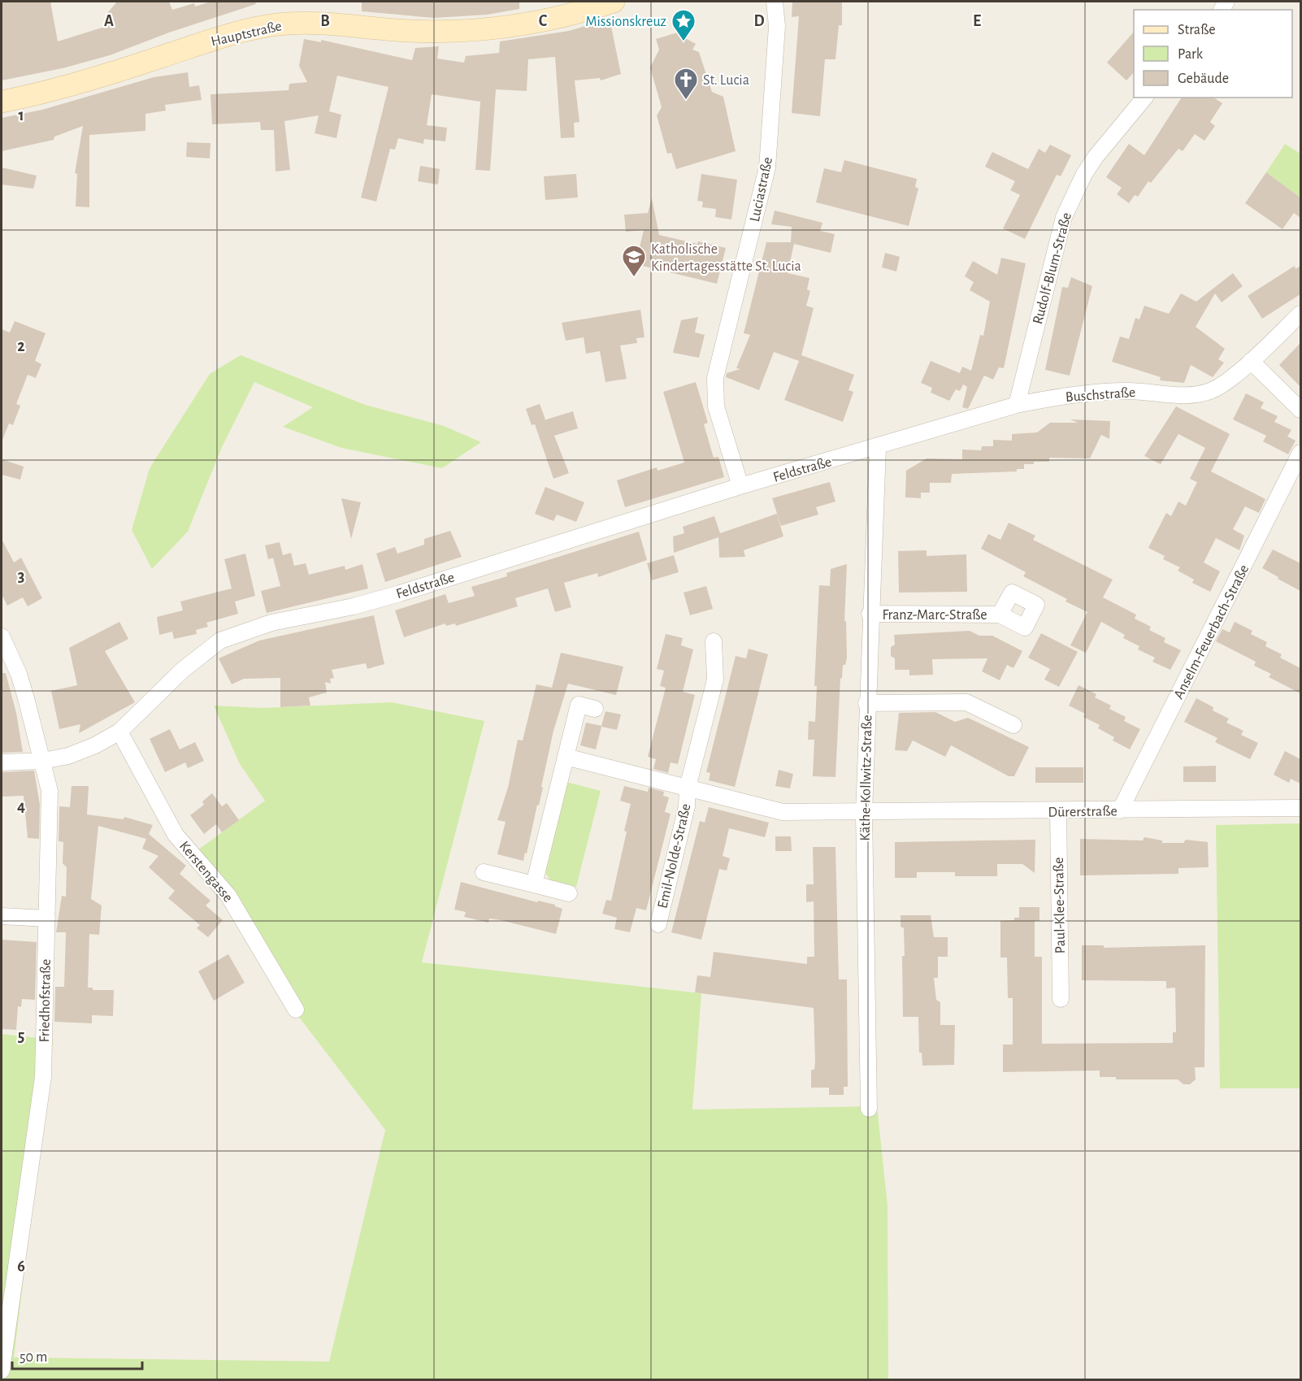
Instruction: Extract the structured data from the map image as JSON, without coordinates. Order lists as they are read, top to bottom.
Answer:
{
  "streets": {
    "main road": ["Hauptstraße"],
    "street": [
      "Luciastraße",
      "Rudolf-Blum-Straße",
      "Buschstraße",
      "Feldstraße",
      "Franz-Marc-Straße",
      "Anselm-Feuerbach-Straße",
      "Käthe-Kollwitz-Straße",
      "Dürerstraße",
      "Emil-Nolde-Straße",
      "Kerstengasse",
      "Paul-Klee-Straße",
      "Friedhofstraße"
    ]
  },
  "crossings": [
    ["Luciastraße", "Feldstraße"],
    ["Rudolf-Blum-Straße", "Buschstraße"],
    ["Buschstraße", "Feldstraße"],
    ["Buschstraße", "Käthe-Kollwitz-Straße"],
    ["Feldstraße", "Käthe-Kollwitz-Straße"],
    ["Feldstraße", "Kerstengasse"],
    ["Feldstraße", "Friedhofstraße"],
    ["Franz-Marc-Straße", "Käthe-Kollwitz-Straße"],
    ["Anselm-Feuerbach-Straße", "Dürerstraße"],
    ["Käthe-Kollwitz-Straße", "Dürerstraße"],
    ["Käthe-Kollwitz-Straße", "Emil-Nolde-Straße"],
    ["Dürerstraße", "Emil-Nolde-Straße"],
    ["Dürerstraße", "Paul-Klee-Straße"]
  ],
  "places": {
    "place": ["Missionskreuz"],
    "church": ["St. Lucia"],
    "school or university": ["Katholische Kindertagesstätte St. Lucia"]
  },
  "legend": ["Straße", "Park", "Gebäude"],
  "scale_bar": "50 m",
  "grid": {
    "columns": [
      "A",
      "B",
      "C",
      "D",
      "E"
    ],
    "rows": [
      "1",
      "2",
      "3",
      "4",
      "5",
      "6"
    ]
  }
}
